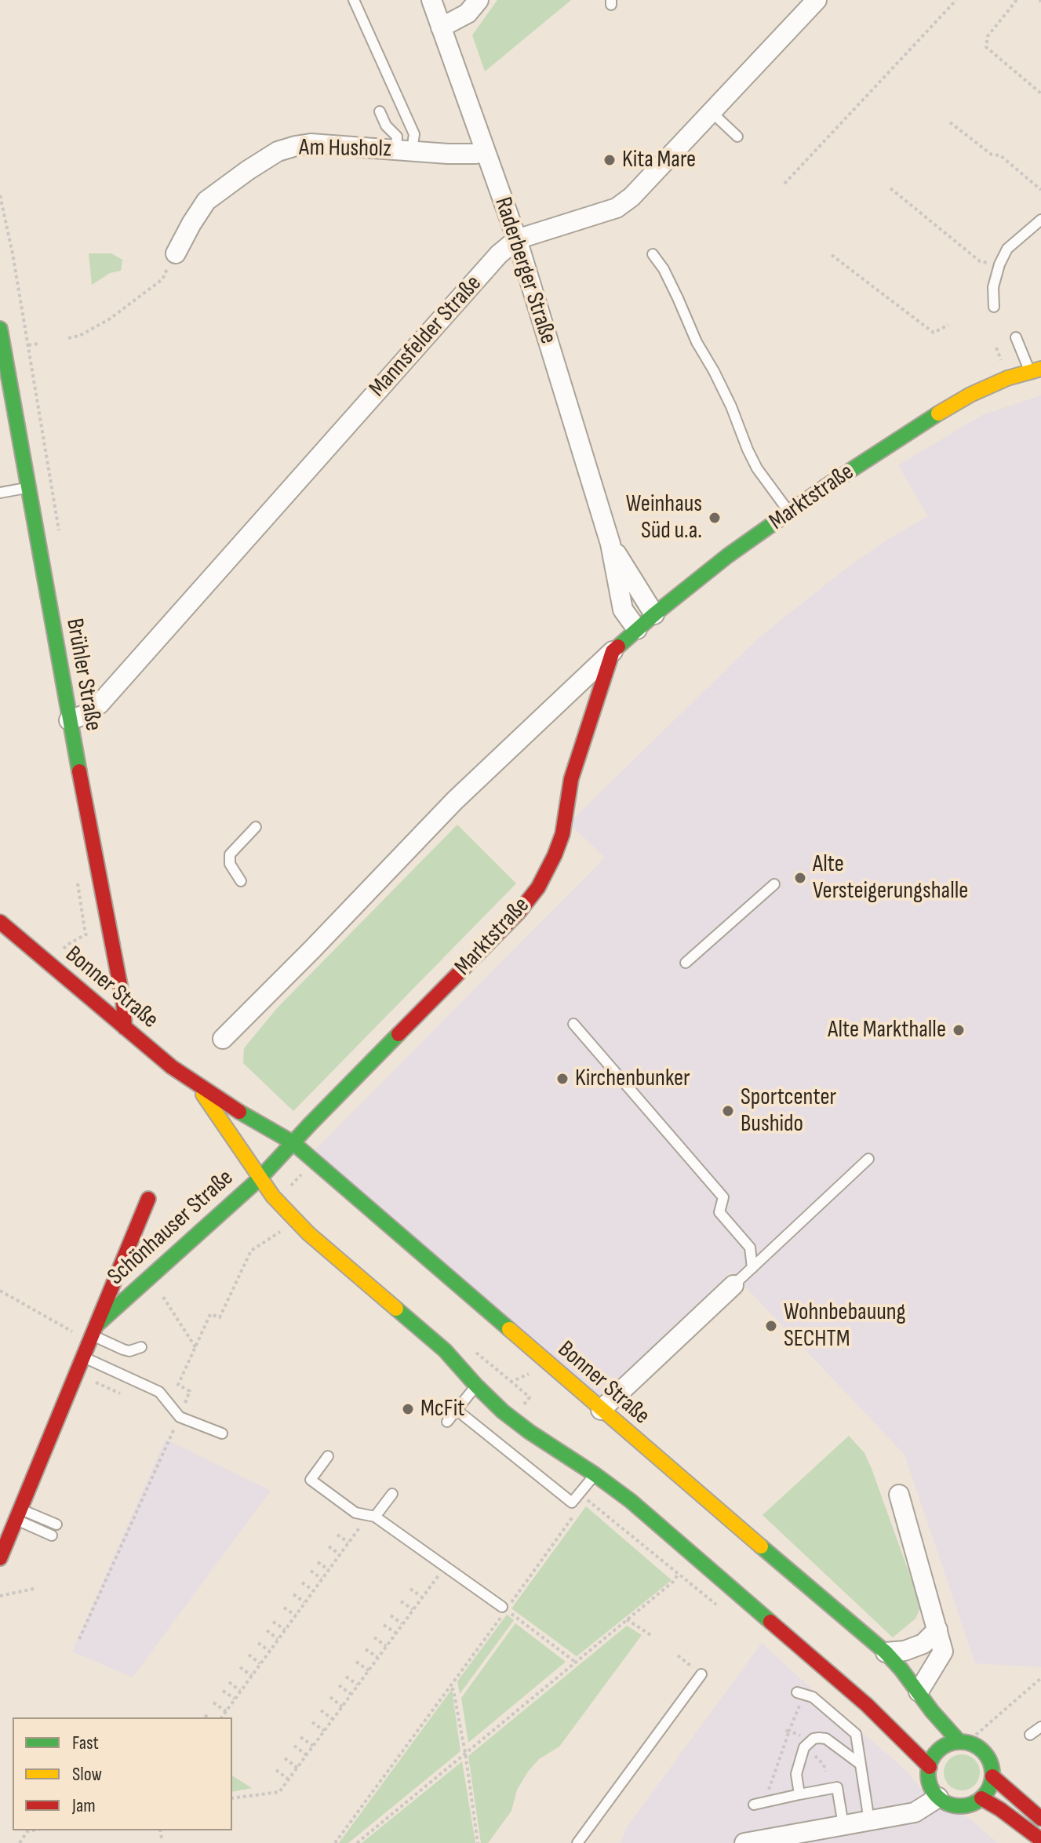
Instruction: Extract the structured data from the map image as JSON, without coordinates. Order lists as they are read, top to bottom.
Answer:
{
  "streets": {
    "main road": [
      "Marktstraße",
      "Brühler Straße",
      "Bonner Straße",
      "Schönhauser Straße"
    ],
    "street": ["Am Husholz", "Raderberger Straße", "Mannsfelder Straße"]
  },
  "crossings": [
    ["Am Husholz", "Raderberger Straße"],
    ["Raderberger Straße", "Mannsfelder Straße"],
    ["Raderberger Straße", "Marktstraße"],
    ["Mannsfelder Straße", "Brühler Straße"],
    ["Marktstraße", "Bonner Straße"],
    ["Marktstraße", "Schönhauser Straße"],
    ["Brühler Straße", "Bonner Straße"],
    ["Bonner Straße", "Schönhauser Straße"]
  ],
  "places": [
    "Kita Mare",
    "Weinhaus Süd u.a.",
    "Alte Versteigerungshalle",
    "Alte Markthalle",
    "Kirchenbunker",
    "Sportcenter Bushido",
    "Wohnbebauung SECHTM",
    "McFit"
  ],
  "legend": ["Fast", "Slow", "Jam"]
}
